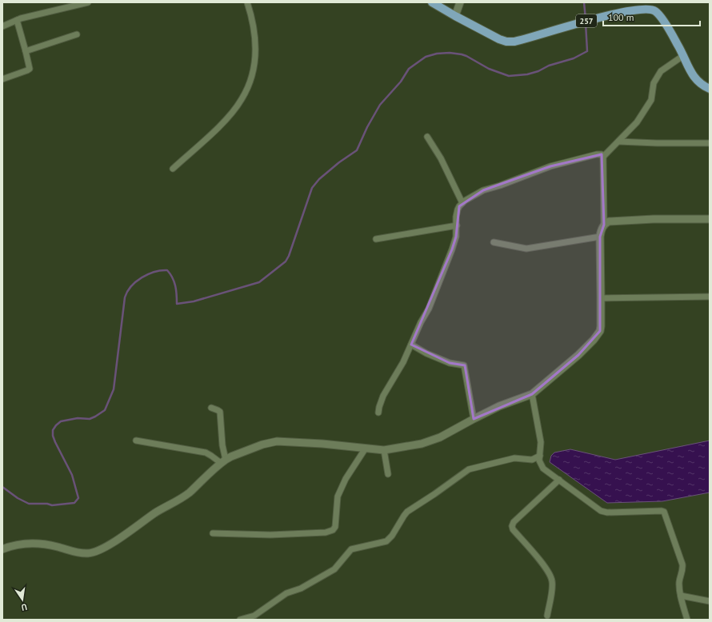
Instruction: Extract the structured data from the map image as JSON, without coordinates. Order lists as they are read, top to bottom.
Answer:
{
  "streets": {
    "main road": ["257"]
  },
  "scale_bar": "100 m",
  "north": "bottom"
}
